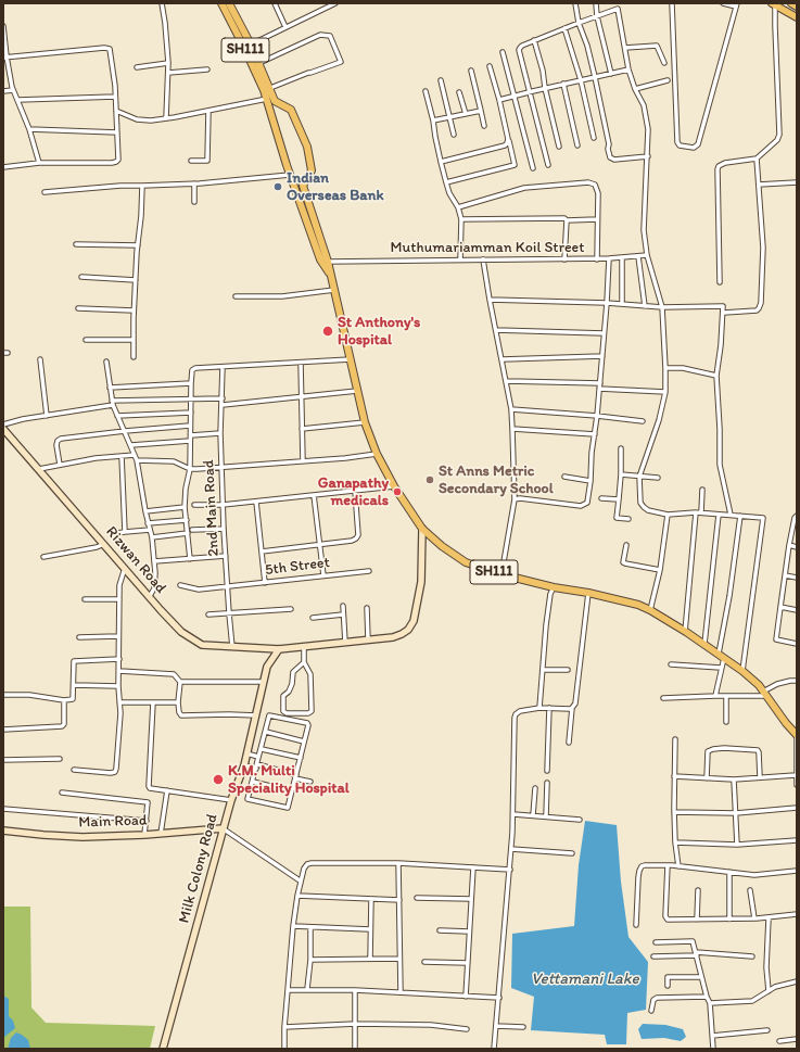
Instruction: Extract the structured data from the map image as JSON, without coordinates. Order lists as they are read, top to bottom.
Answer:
{
  "streets": {
    "main road": [
      "SH111",
      "Rizwan Road",
      "Main Road",
      "Milk Colony Road"
    ],
    "street": ["Muthumariamman Koil Street", "2nd Main Road", "5th Street"]
  },
  "crossings": [
    ["SH111", "Muthumariamman Koil Street"],
    ["SH111", "Rizwan Road"],
    ["2nd Main Road", "Rizwan Road"],
    ["2nd Main Road", "5th Street"],
    ["Rizwan Road", "Milk Colony Road"],
    ["Main Road", "Milk Colony Road"]
  ],
  "water": ["Vettamani Lake"],
  "places": [
    "Indian Overseas Bank",
    "St Anthony's Hospital",
    "St Anns Metric Secondary School",
    "Ganapathy medicals",
    "K.M. Multi Speciality Hospital"
  ]
}
